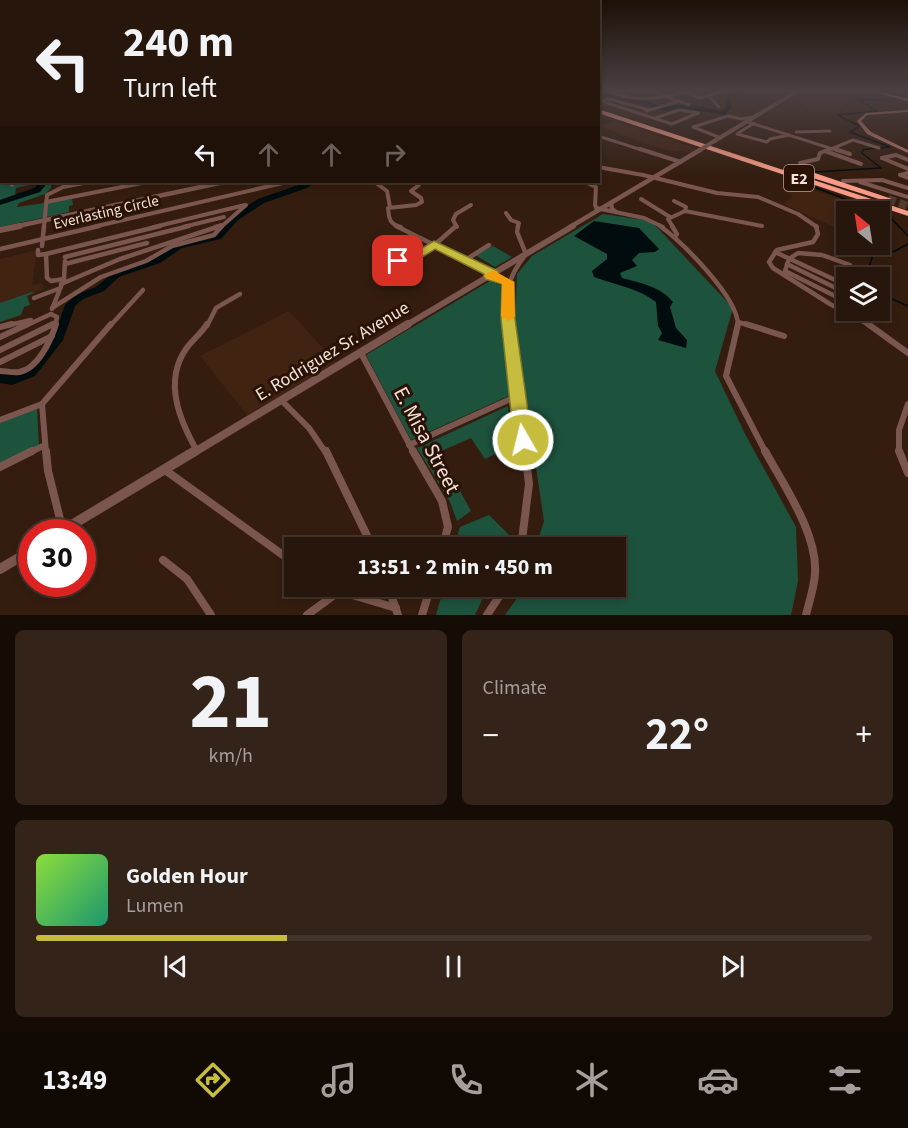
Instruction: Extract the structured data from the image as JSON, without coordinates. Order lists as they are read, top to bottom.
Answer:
{
  "streets": {
    "highway": ["E2"],
    "street": ["Everlasting Circle", "E. Rodriguez Sr. Avenue", "E. Misa Street"]
  },
  "crossings": [
    ["E. Rodriguez Sr. Avenue", "E. Misa Street"]
  ],
  "north": "top left",
  "page": {
    "turn": ["240 m", "Turn left"],
    "limit": "30",
    "trip": "13:51 · 2 min · 450 m",
    "tile": [
      ["21", "km/h"],
      "Climate"
    ],
    "heat": ["−", "22°", "+"],
    "song": ["Golden Hour", "Lumen"],
    "tabs": "13:49"
  }
}
